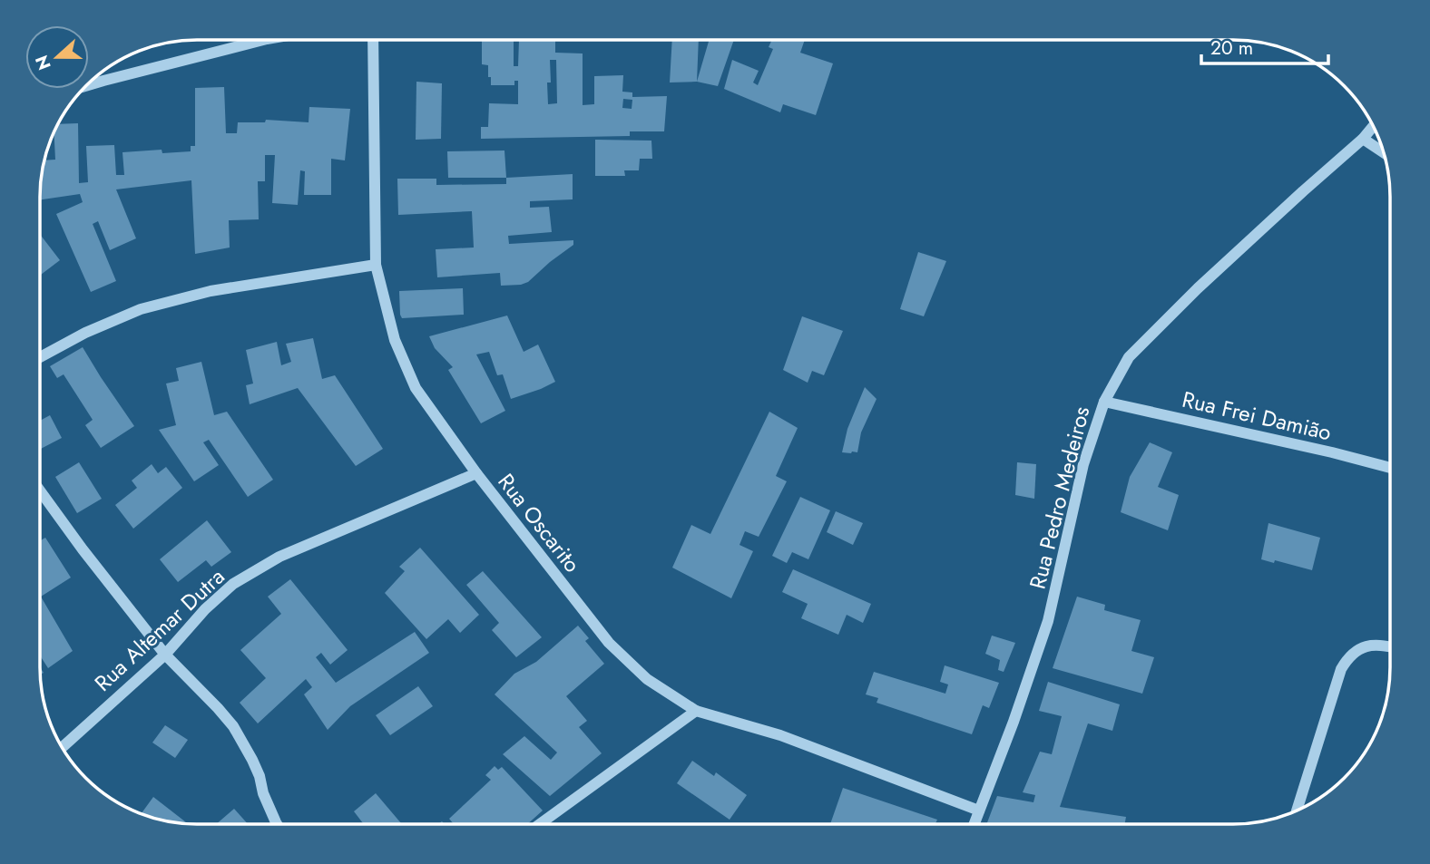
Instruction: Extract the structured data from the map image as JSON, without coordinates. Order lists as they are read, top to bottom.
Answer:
{
  "streets": {
    "street": [
      "Rua Frei Damião",
      "Rua Pedro Medeiros",
      "Rua Oscarito",
      "Rua Altemar Dutra"
    ]
  },
  "crossings": [
    ["Rua Frei Damião", "Rua Pedro Medeiros"],
    ["Rua Pedro Medeiros", "Rua Oscarito"],
    ["Rua Oscarito", "Rua Altemar Dutra"]
  ],
  "scale_bar": "20 m",
  "north": "left"
}
